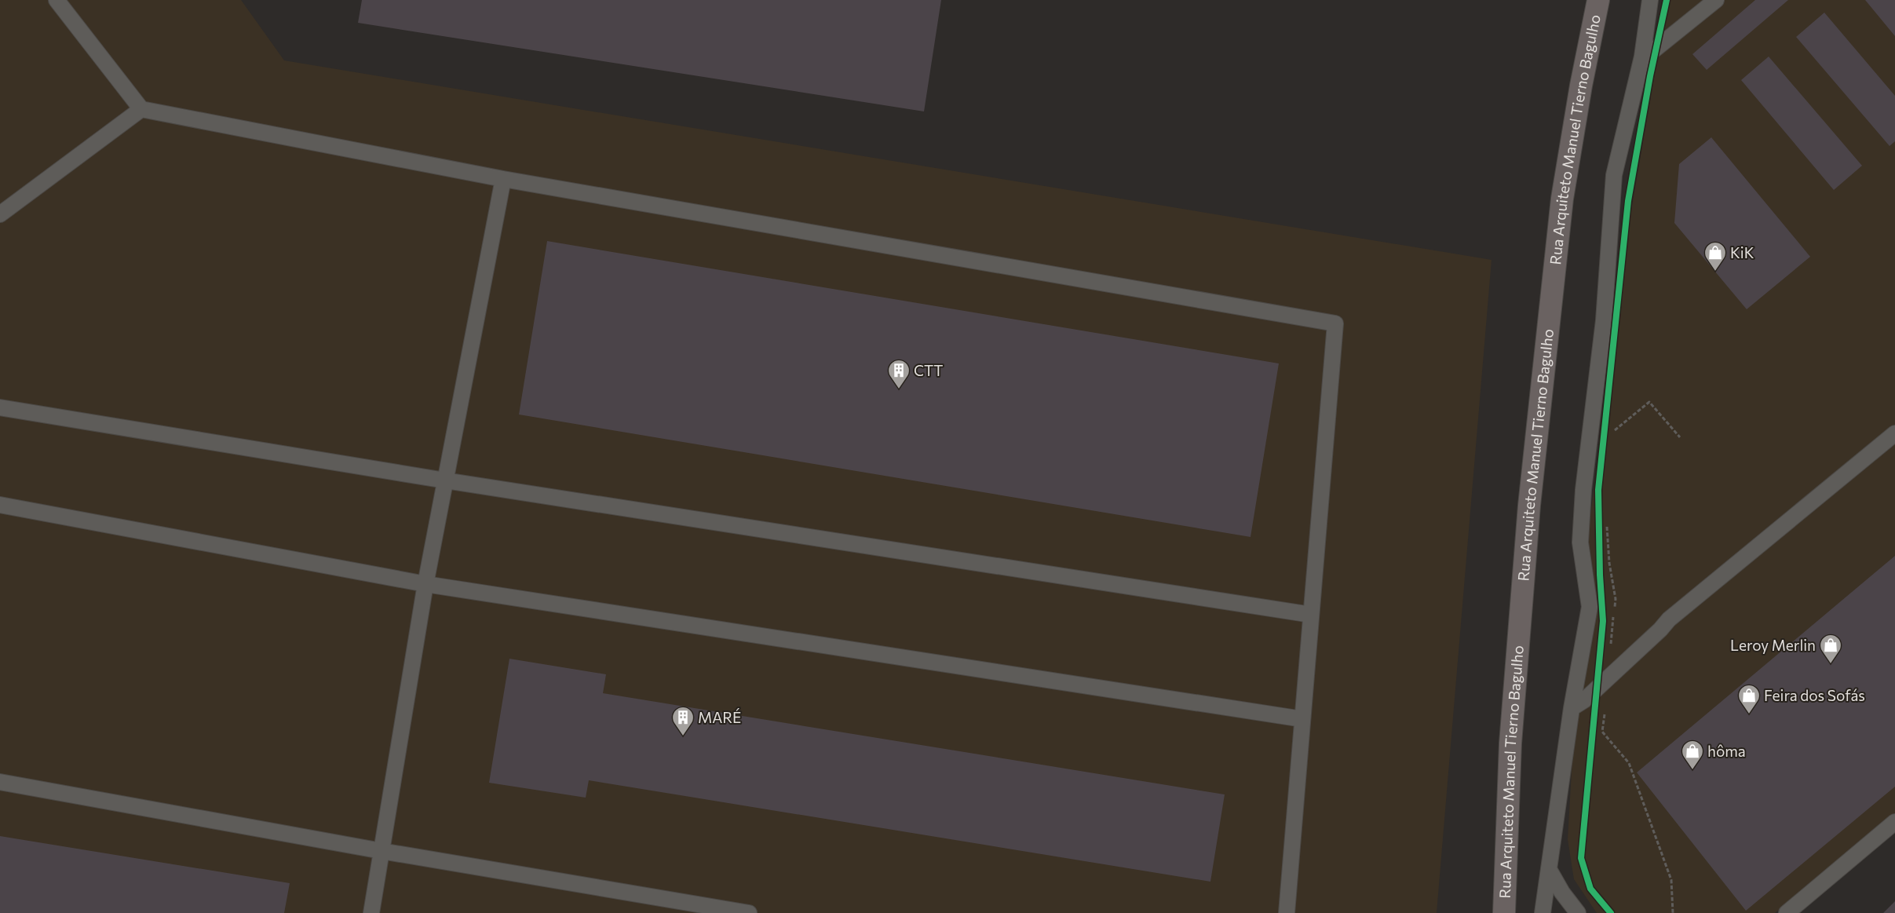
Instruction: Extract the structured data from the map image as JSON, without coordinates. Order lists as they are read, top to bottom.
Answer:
{
  "streets": {
    "main road": ["Rua Arquiteto Manuel Tierno Bagulho"]
  },
  "places": {
    "shop": [
      "KiK",
      "Leroy Merlin",
      "Feira dos Sofás",
      "hôma"
    ],
    "building": ["CTT", "MARÉ"]
  }
}
